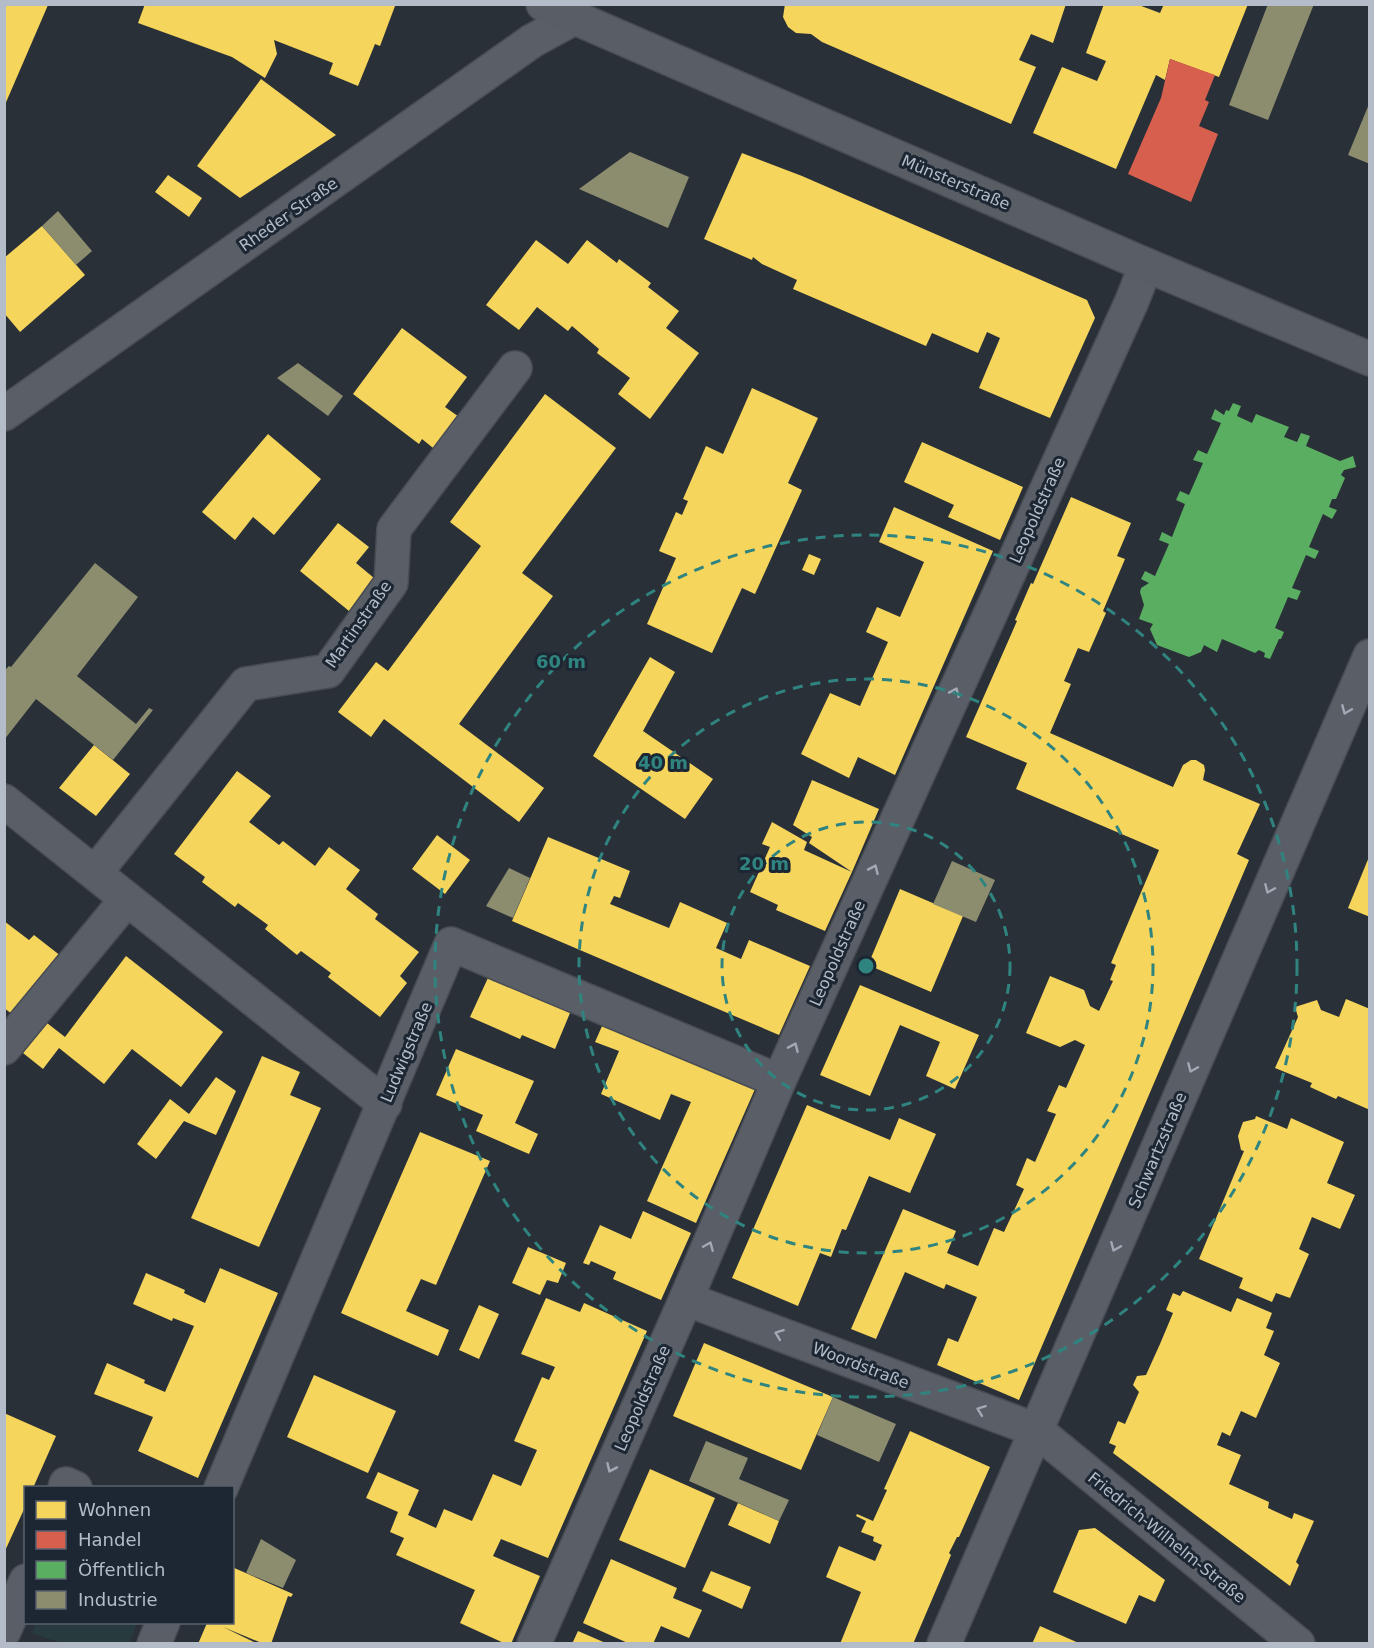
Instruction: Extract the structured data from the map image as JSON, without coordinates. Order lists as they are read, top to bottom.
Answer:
{
  "streets": {
    "main road": ["Münsterstraße"],
    "street": [
      "Rheder Straße",
      "Leopoldstraße",
      "Martinstraße",
      "Ludwigstraße",
      "Schwartzstraße",
      "Woordstraße",
      "Friedrich-Wilhelm-Straße"
    ]
  },
  "crossings": [
    ["Münsterstraße", "Rheder Straße"],
    ["Münsterstraße", "Leopoldstraße"],
    ["Leopoldstraße", "Ludwigstraße"],
    ["Leopoldstraße", "Woordstraße"],
    ["Schwartzstraße", "Woordstraße"],
    ["Schwartzstraße", "Friedrich-Wilhelm-Straße"],
    ["Woordstraße", "Friedrich-Wilhelm-Straße"]
  ],
  "one_way": ["Schwartzstraße", "Woordstraße"],
  "legend": [
    "Wohnen",
    "Handel",
    "Öffentlich",
    "Industrie"
  ],
  "rings": ["60 m", "40 m", "20 m"]
}
